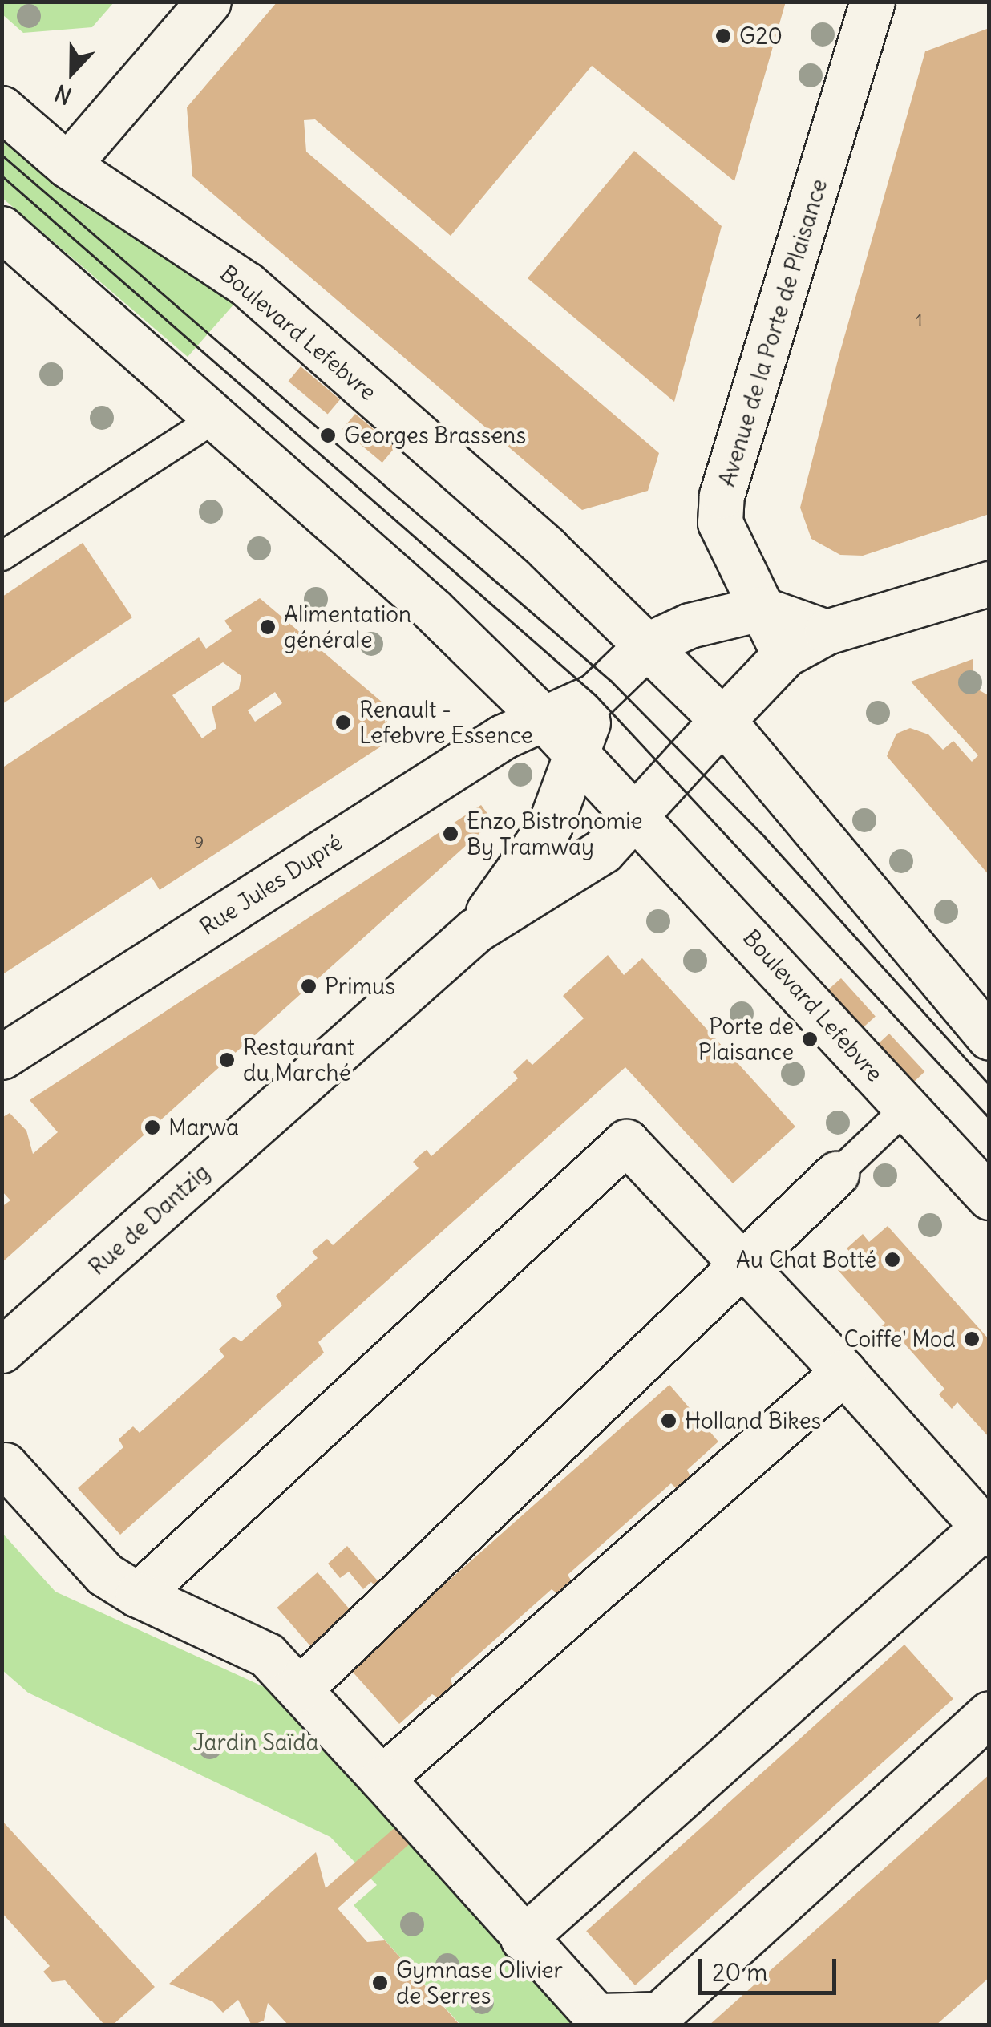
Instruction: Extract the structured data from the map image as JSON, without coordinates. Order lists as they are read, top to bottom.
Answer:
{
  "streets": {
    "street": [
      "Boulevard Lefebvre",
      "Avenue de la Porte de Plaisance",
      "Rue Jules Dupré",
      "Rue de Dantzig"
    ]
  },
  "crossings": [
    ["Boulevard Lefebvre", "Rue Jules Dupré"],
    ["Boulevard Lefebvre", "Rue de Dantzig"]
  ],
  "parks": ["Jardin Saïda"],
  "places": [
    "G20",
    "Georges Brassens",
    "Alimentation générale",
    "Renault - Lefebvre Essence",
    "Enzo Bistronomie By Tramway",
    "Primus",
    "Porte de Plaisance",
    "Restaurant du Marché",
    "Marwa",
    "Au Chat Botté",
    "Coiffe' Mod",
    "Holland Bikes",
    "Gymnase Olivier de Serres"
  ],
  "house_numbers": ["1", "9"],
  "scale_bar": "20 m",
  "north": "bottom"
}
